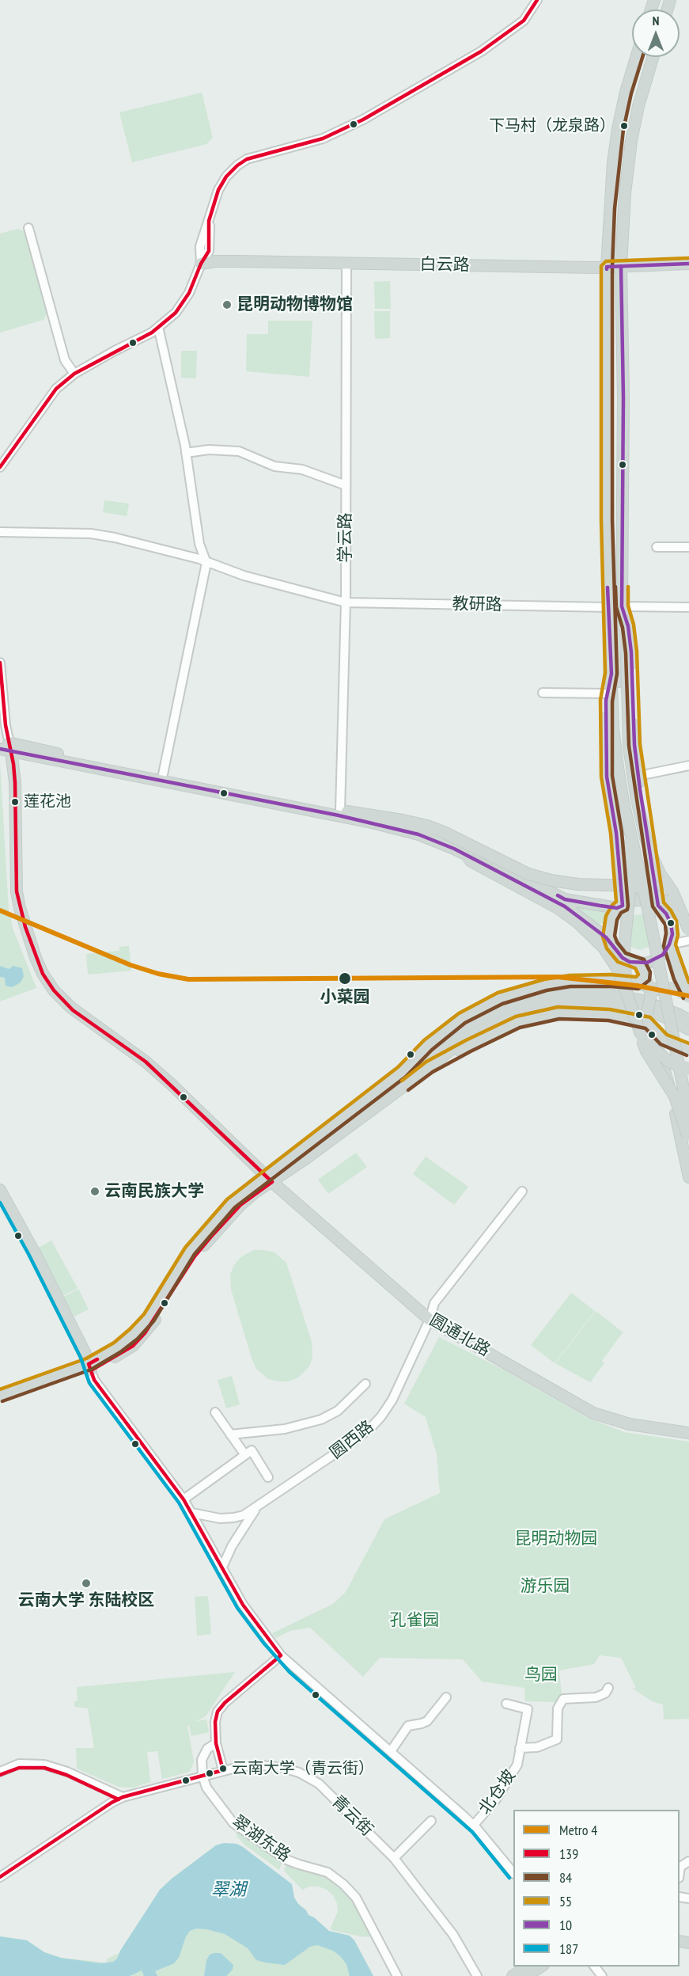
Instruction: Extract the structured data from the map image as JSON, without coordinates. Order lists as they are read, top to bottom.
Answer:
{
  "streets": {
    "main road": ["白云路", "圆通北路"],
    "street": [
      "学云路",
      "教研路",
      "圆西路",
      "北仓坡",
      "青云街",
      "翠湖东路"
    ]
  },
  "crossings": [
    ["白云路", "学云路"],
    ["学云路", "教研路"],
    ["圆通北路", "圆西路"],
    ["青云街", "翠湖东路"]
  ],
  "water": ["翠湖"],
  "parks": [
    "昆明动物园",
    "游乐园",
    "孔雀园",
    "鸟园"
  ],
  "places": [
    "下马村（龙泉路）",
    "昆明动物博物馆",
    "莲花池",
    "小菜园",
    "云南民族大学",
    "云南大学 东陆校区",
    "云南大学（青云街）"
  ],
  "lines": [
    "transit line 139",
    "transit line 84",
    "transit line 55",
    "transit line 10",
    "metro line 4",
    "transit line 187"
  ],
  "legend": [
    "Metro 4",
    "139",
    "84",
    "55",
    "10",
    "187"
  ],
  "north": "top"
}
